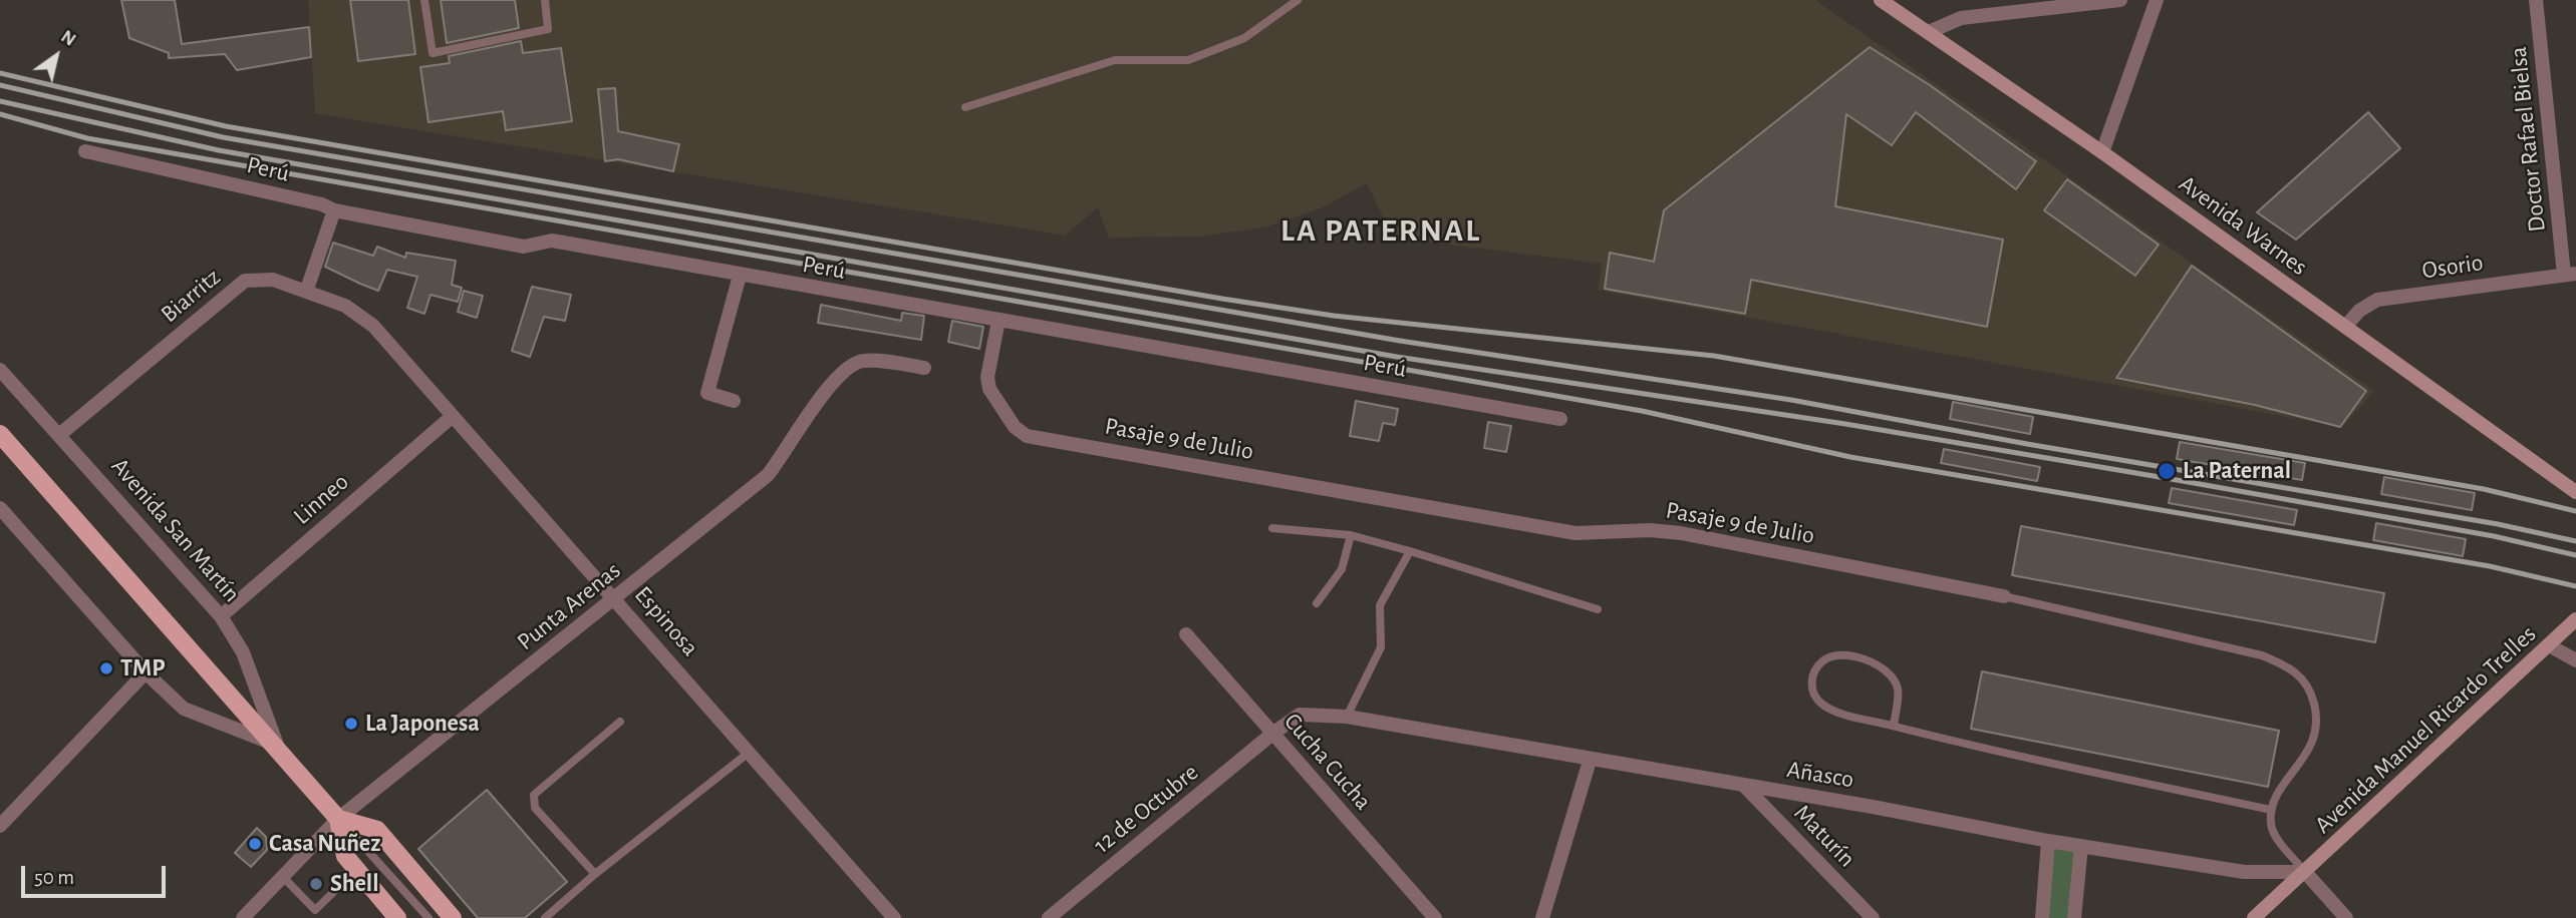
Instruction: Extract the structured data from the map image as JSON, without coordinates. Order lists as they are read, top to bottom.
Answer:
{
  "streets": {
    "main road": ["Avenida Warnes", "Avenida San Martín", "Avenida Manuel Ricardo Trelles"],
    "street": [
      "Doctor Rafael Bielsa",
      "Perú",
      "Osorio",
      "Biarritz",
      "Pasaje 9 de Julio",
      "Linneo",
      "Punta Arenas",
      "Espinosa",
      "Cucha Cucha",
      "Añasco",
      "12 de Octubre",
      "Maturín"
    ]
  },
  "crossings": [
    ["Doctor Rafael Bielsa", "Osorio"],
    ["Perú", "Pasaje 9 de Julio"],
    ["Avenida Warnes", "Osorio"],
    ["Biarritz", "Avenida San Martín"],
    ["Biarritz", "Espinosa"],
    ["Linneo", "Avenida San Martín"],
    ["Linneo", "Espinosa"],
    ["Avenida San Martín", "Punta Arenas"],
    ["Punta Arenas", "Espinosa"],
    ["Avenida Manuel Ricardo Trelles", "Añasco"],
    ["Cucha Cucha", "Añasco"],
    ["Cucha Cucha", "12 de Octubre"],
    ["Añasco", "12 de Octubre"],
    ["Añasco", "Maturín"]
  ],
  "districts": ["LA PATERNAL"],
  "places": [
    "La Paternal",
    "TMP",
    "La Japonesa",
    "Casa Nuñez",
    "Shell"
  ],
  "scale_bar": "50 m",
  "north": "top right"
}
